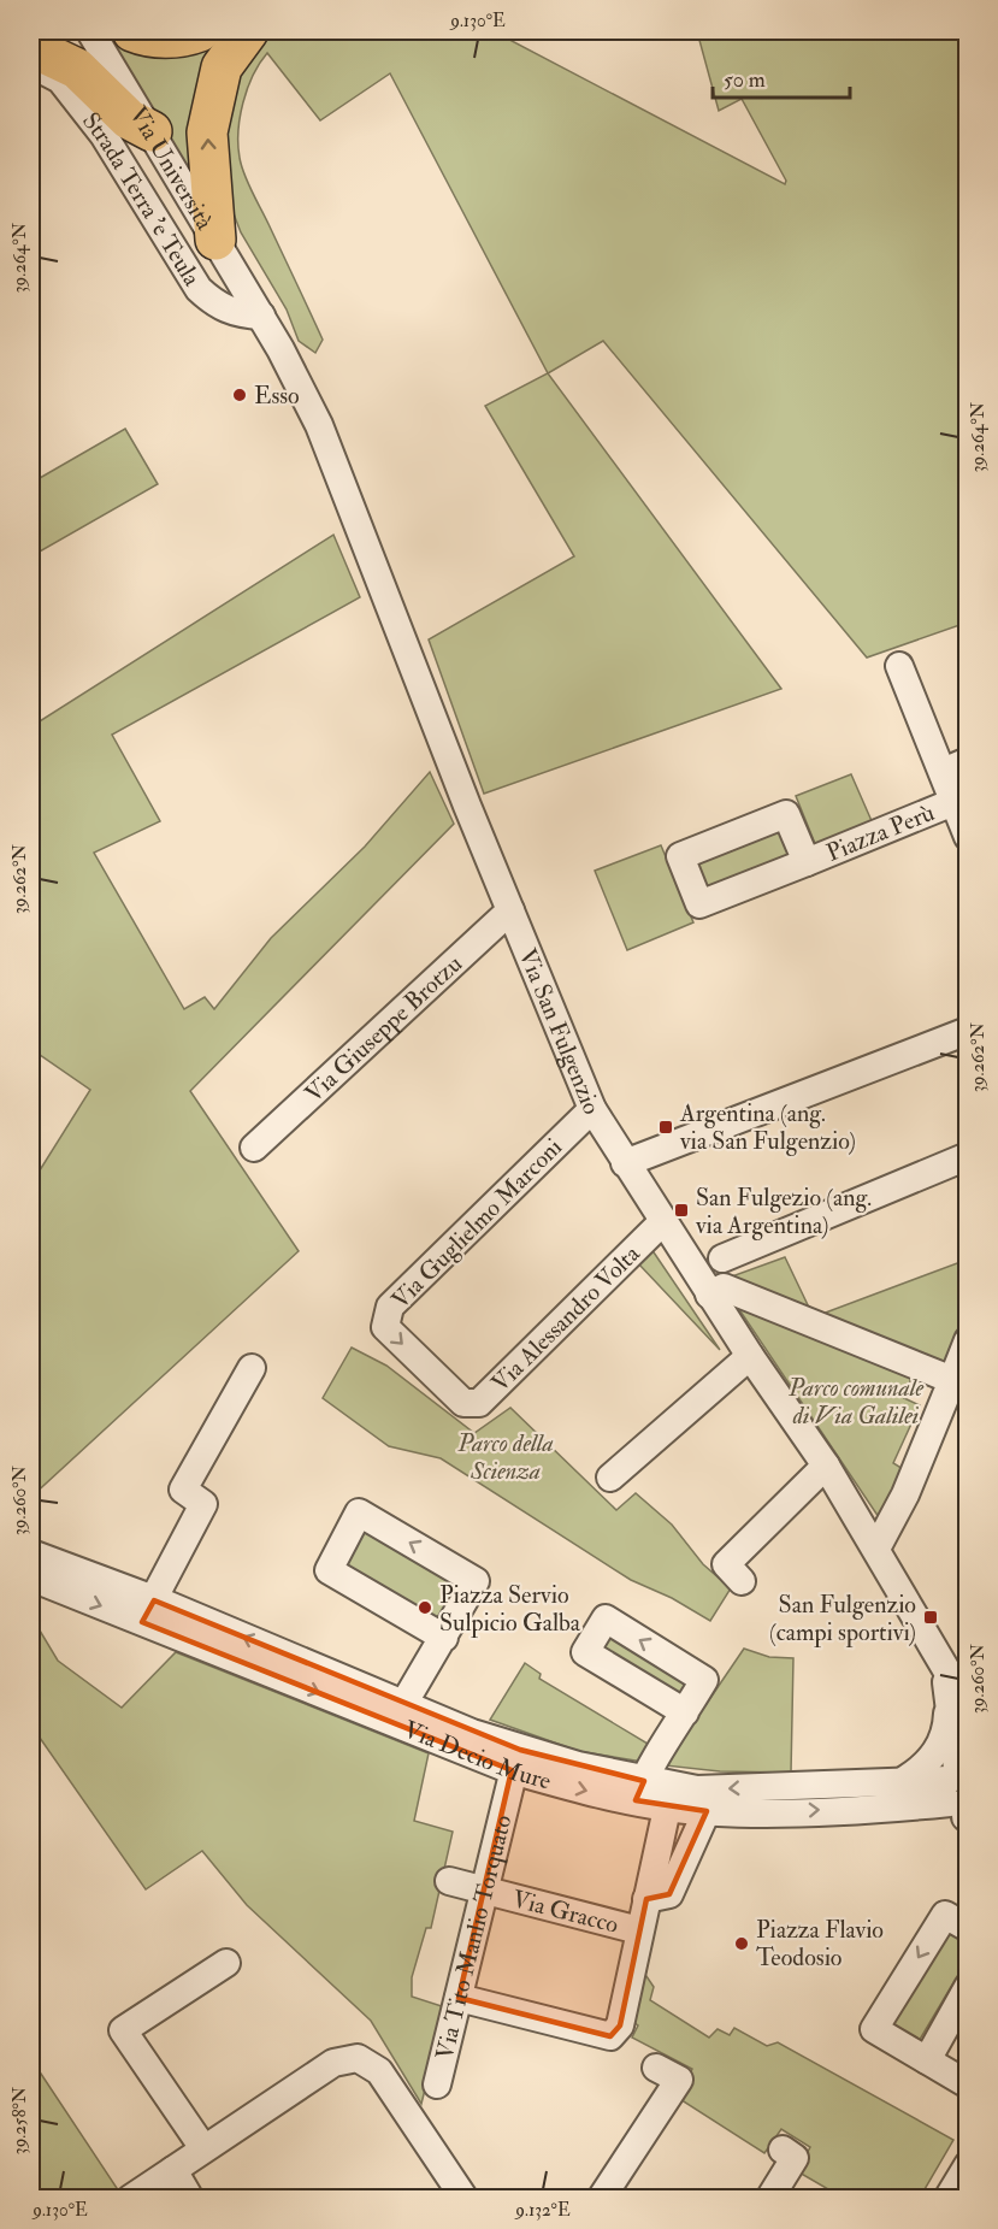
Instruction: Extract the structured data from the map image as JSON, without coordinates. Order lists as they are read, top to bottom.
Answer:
{
  "streets": {
    "street": [
      "Via Università",
      "Strada Terra 'e Teula",
      "Piazza Perù",
      "Via Giuseppe Brotzu",
      "Via San Fulgenzio",
      "Via Guglielmo Marconi",
      "Via Alessandro Volta",
      "Via Decio Mure",
      "Via Gracco",
      "Via Tito Manlio Torquato"
    ]
  },
  "crossings": [
    ["Via Università", "Strada Terra 'e Teula"],
    ["Via Università", "Via San Fulgenzio"],
    ["Strada Terra 'e Teula", "Via San Fulgenzio"],
    ["Via Giuseppe Brotzu", "Via San Fulgenzio"],
    ["Via San Fulgenzio", "Via Guglielmo Marconi"],
    ["Via San Fulgenzio", "Via Alessandro Volta"],
    ["Via San Fulgenzio", "Via Decio Mure"],
    ["Via Guglielmo Marconi", "Via Alessandro Volta"],
    ["Via Decio Mure", "Via Tito Manlio Torquato"],
    ["Via Gracco", "Via Tito Manlio Torquato"]
  ],
  "parks": ["Parco comunale di Via Galilei", "Parco della Scienza"],
  "places": {
    "other": ["Esso", "Piazza Servio Sulpicio Galba", "Piazza Flavio Teodosio"],
    "transit": ["Argentina (ang. via San Fulgenzio)", "San Fulgezio (ang. via Argentina)", "San Fulgenzio (campi sportivi)"]
  },
  "scale_bar": "50 m",
  "coordinates": [
    "9.130°E",
    "39.264°N",
    "39.262°N",
    "39.260°N",
    "39.258°N",
    "9.132°E"
  ]
}
